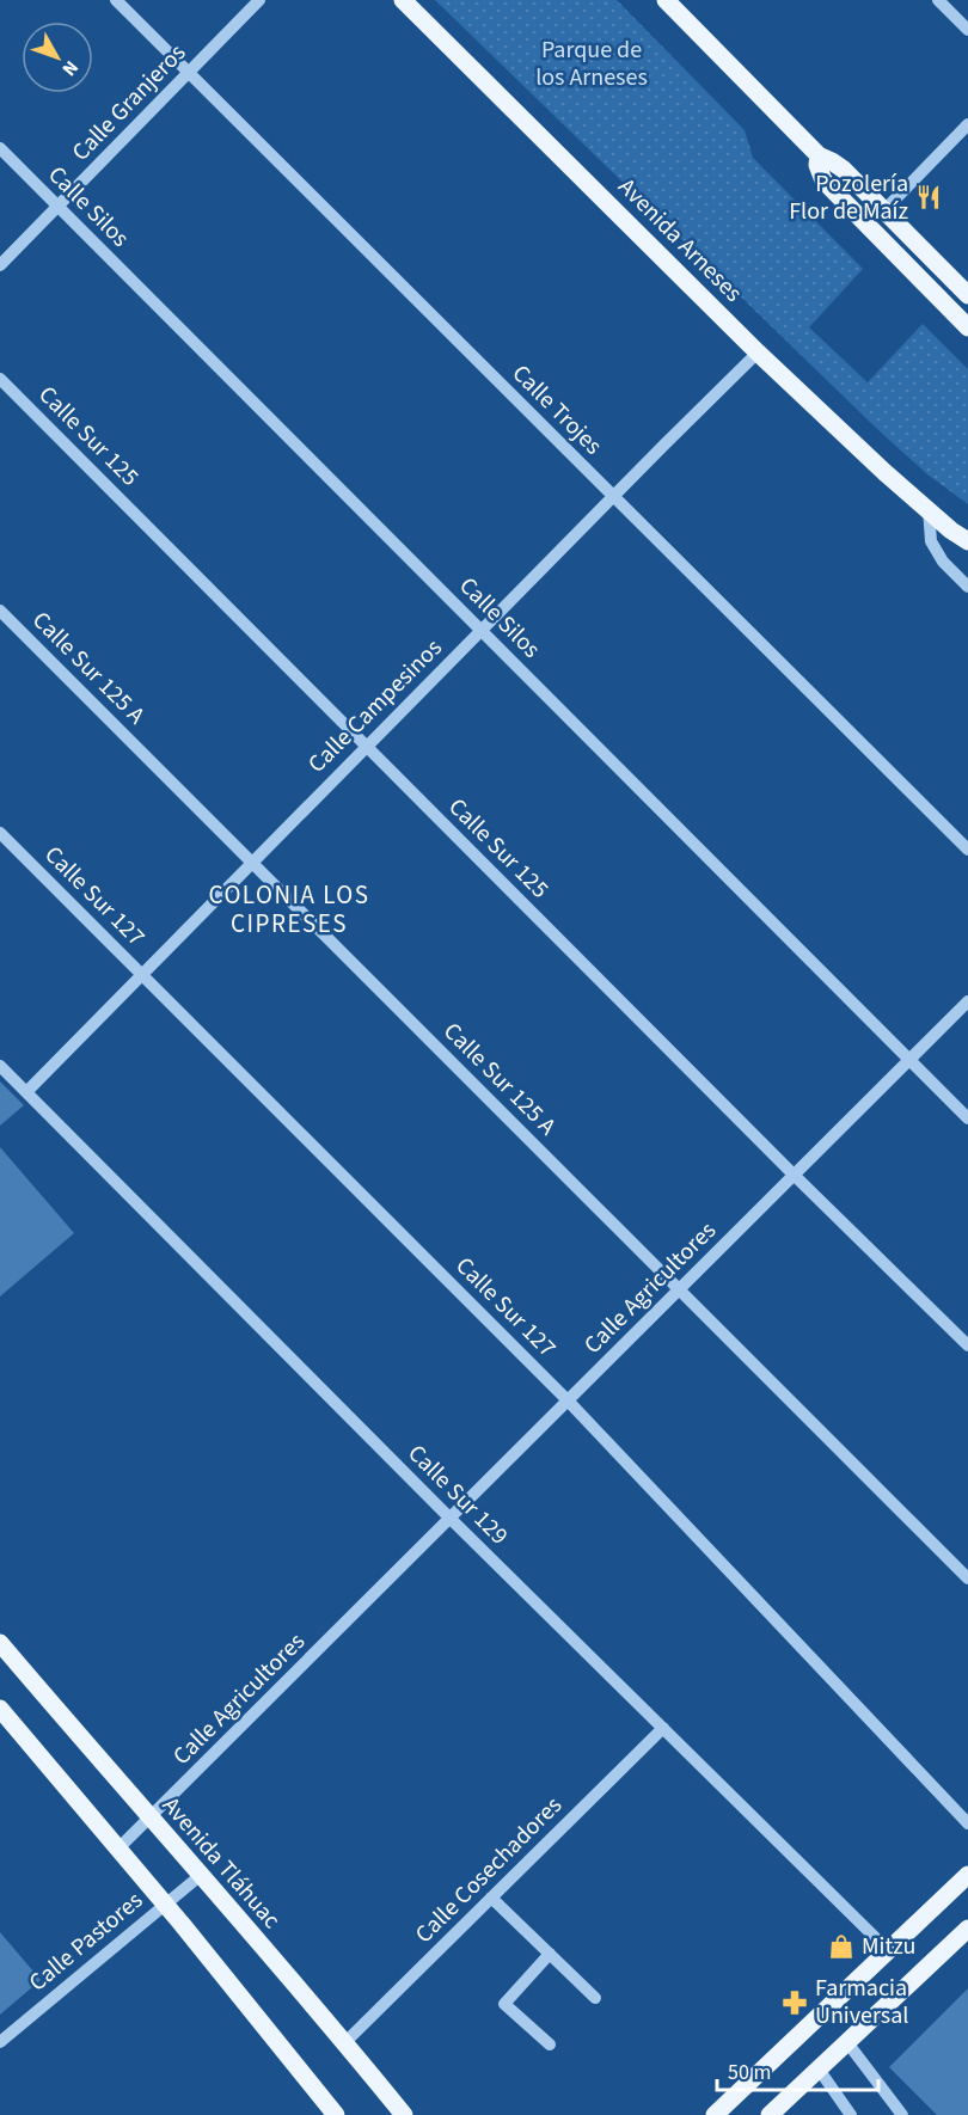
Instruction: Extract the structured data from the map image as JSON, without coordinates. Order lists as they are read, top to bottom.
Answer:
{
  "streets": {
    "main road": ["Avenida Arneses", "Avenida Tláhuac"],
    "street": [
      "Calle Granjeros",
      "Calle Silos",
      "Calle Trojes",
      "Calle Sur 125",
      "Calle Sur 125 A",
      "Calle Campesinos",
      "Calle Sur 127",
      "Calle Agricultores",
      "Calle Sur 129",
      "Calle Cosechadores",
      "Calle Pastores"
    ]
  },
  "crossings": [
    ["Calle Granjeros", "Calle Silos"],
    ["Calle Granjeros", "Calle Trojes"],
    ["Calle Silos", "Calle Campesinos"],
    ["Calle Silos", "Calle Agricultores"],
    ["Avenida Arneses", "Calle Campesinos"],
    ["Calle Trojes", "Calle Campesinos"],
    ["Calle Sur 125", "Calle Campesinos"],
    ["Calle Sur 125", "Calle Agricultores"],
    ["Calle Sur 125 A", "Calle Campesinos"],
    ["Calle Sur 125 A", "Calle Agricultores"],
    ["Calle Campesinos", "Calle Sur 127"],
    ["Calle Campesinos", "Calle Sur 129"],
    ["Calle Sur 127", "Calle Agricultores"],
    ["Calle Agricultores", "Calle Sur 129"],
    ["Calle Agricultores", "Avenida Tláhuac"],
    ["Calle Sur 129", "Calle Cosechadores"],
    ["Avenida Tláhuac", "Calle Cosechadores"],
    ["Avenida Tláhuac", "Calle Pastores"]
  ],
  "districts": ["COLONIA LOS CIPRESES"],
  "parks": ["Parque de los Arneses"],
  "places": {
    "restaurant": ["Pozolería Flor de Maíz"],
    "shop": ["Mitzu"],
    "pharmacy": ["Farmacia Universal"]
  },
  "scale_bar": "50 m",
  "north": "bottom right"
}
